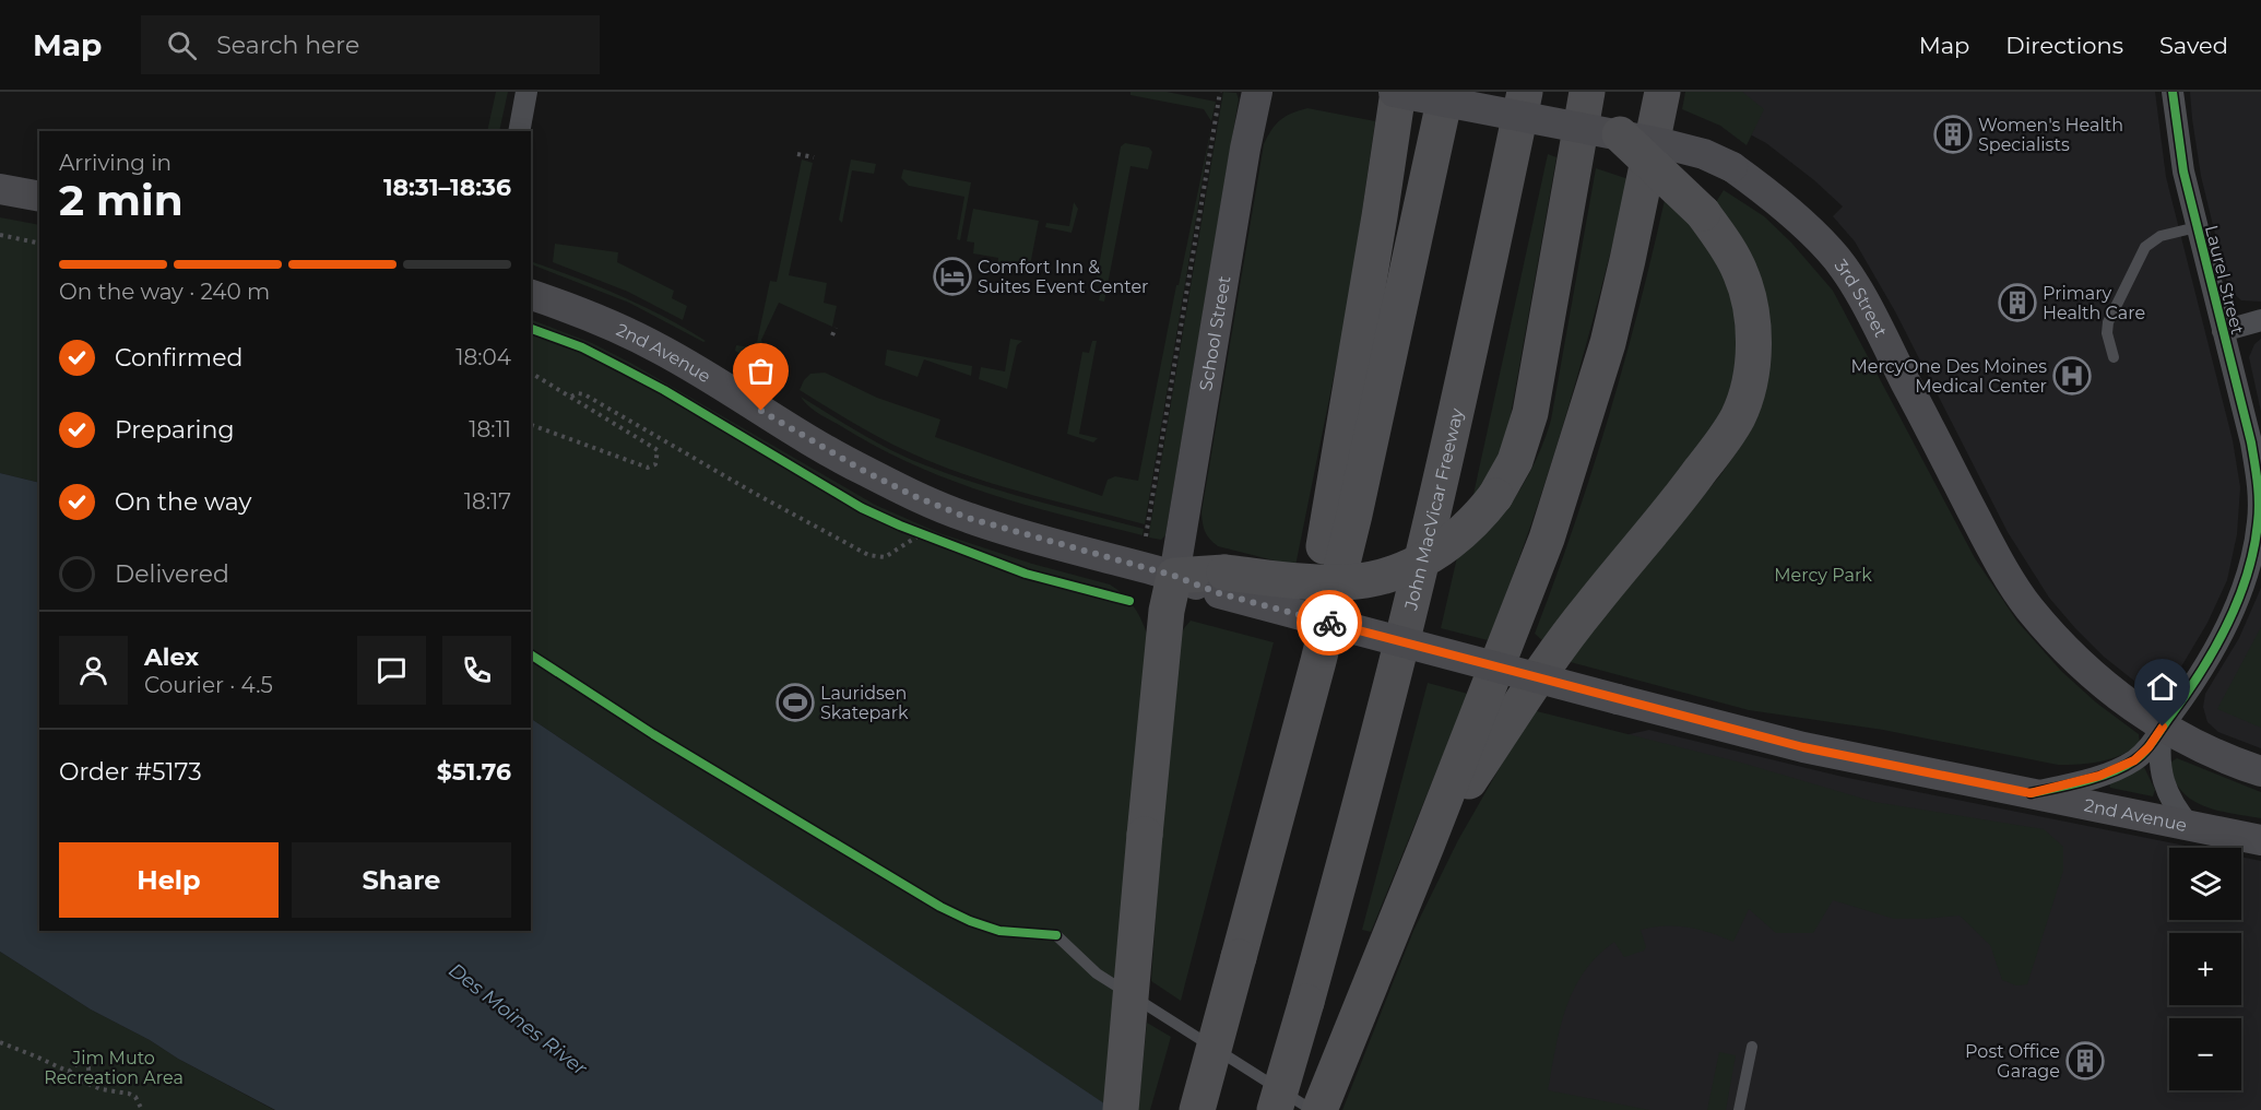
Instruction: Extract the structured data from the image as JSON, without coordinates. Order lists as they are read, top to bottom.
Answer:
{
  "streets": {
    "highway": ["John MacVicar Freeway"],
    "main road": ["3rd Street", "School Street", "2nd Avenue"],
    "street": ["Laurel Street"]
  },
  "crossings": [
    ["Laurel Street", "3rd Street"],
    ["Laurel Street", "2nd Avenue"],
    ["School Street", "2nd Avenue"]
  ],
  "water": ["Des Moines River"],
  "parks": ["Mercy Park", "Jim Muto Recreation Area"],
  "places": {
    "building": ["Women's Health Specialists", "Primary Health Care", "Post Office Garage"],
    "hotel": ["Comfort Inn & Suites Event Center"],
    "hospital": ["MercyOne Des Moines Medical Center"],
    "sports": ["Lauridsen Skatepark"]
  },
  "page": {
    "header": "Map",
    "search": "Search here",
    "nav": ["Map", "Directions", "Saved"],
    "heading": ["2 min", "Arriving in", "18:31–18:36"],
    "panel": [
      "Alex",
      "Courier · 4.5",
      "Order #5173",
      "$51.76"
    ],
    "bar": "On the way · 240 m",
    "list": [
      ["Confirmed", "18:04"],
      ["Preparing", "18:11"],
      ["On the way", "18:17"],
      "Delivered"
    ],
    "buttons": ["Help", "Share"],
    "map_buttons": ["+", "−"]
  }
}
